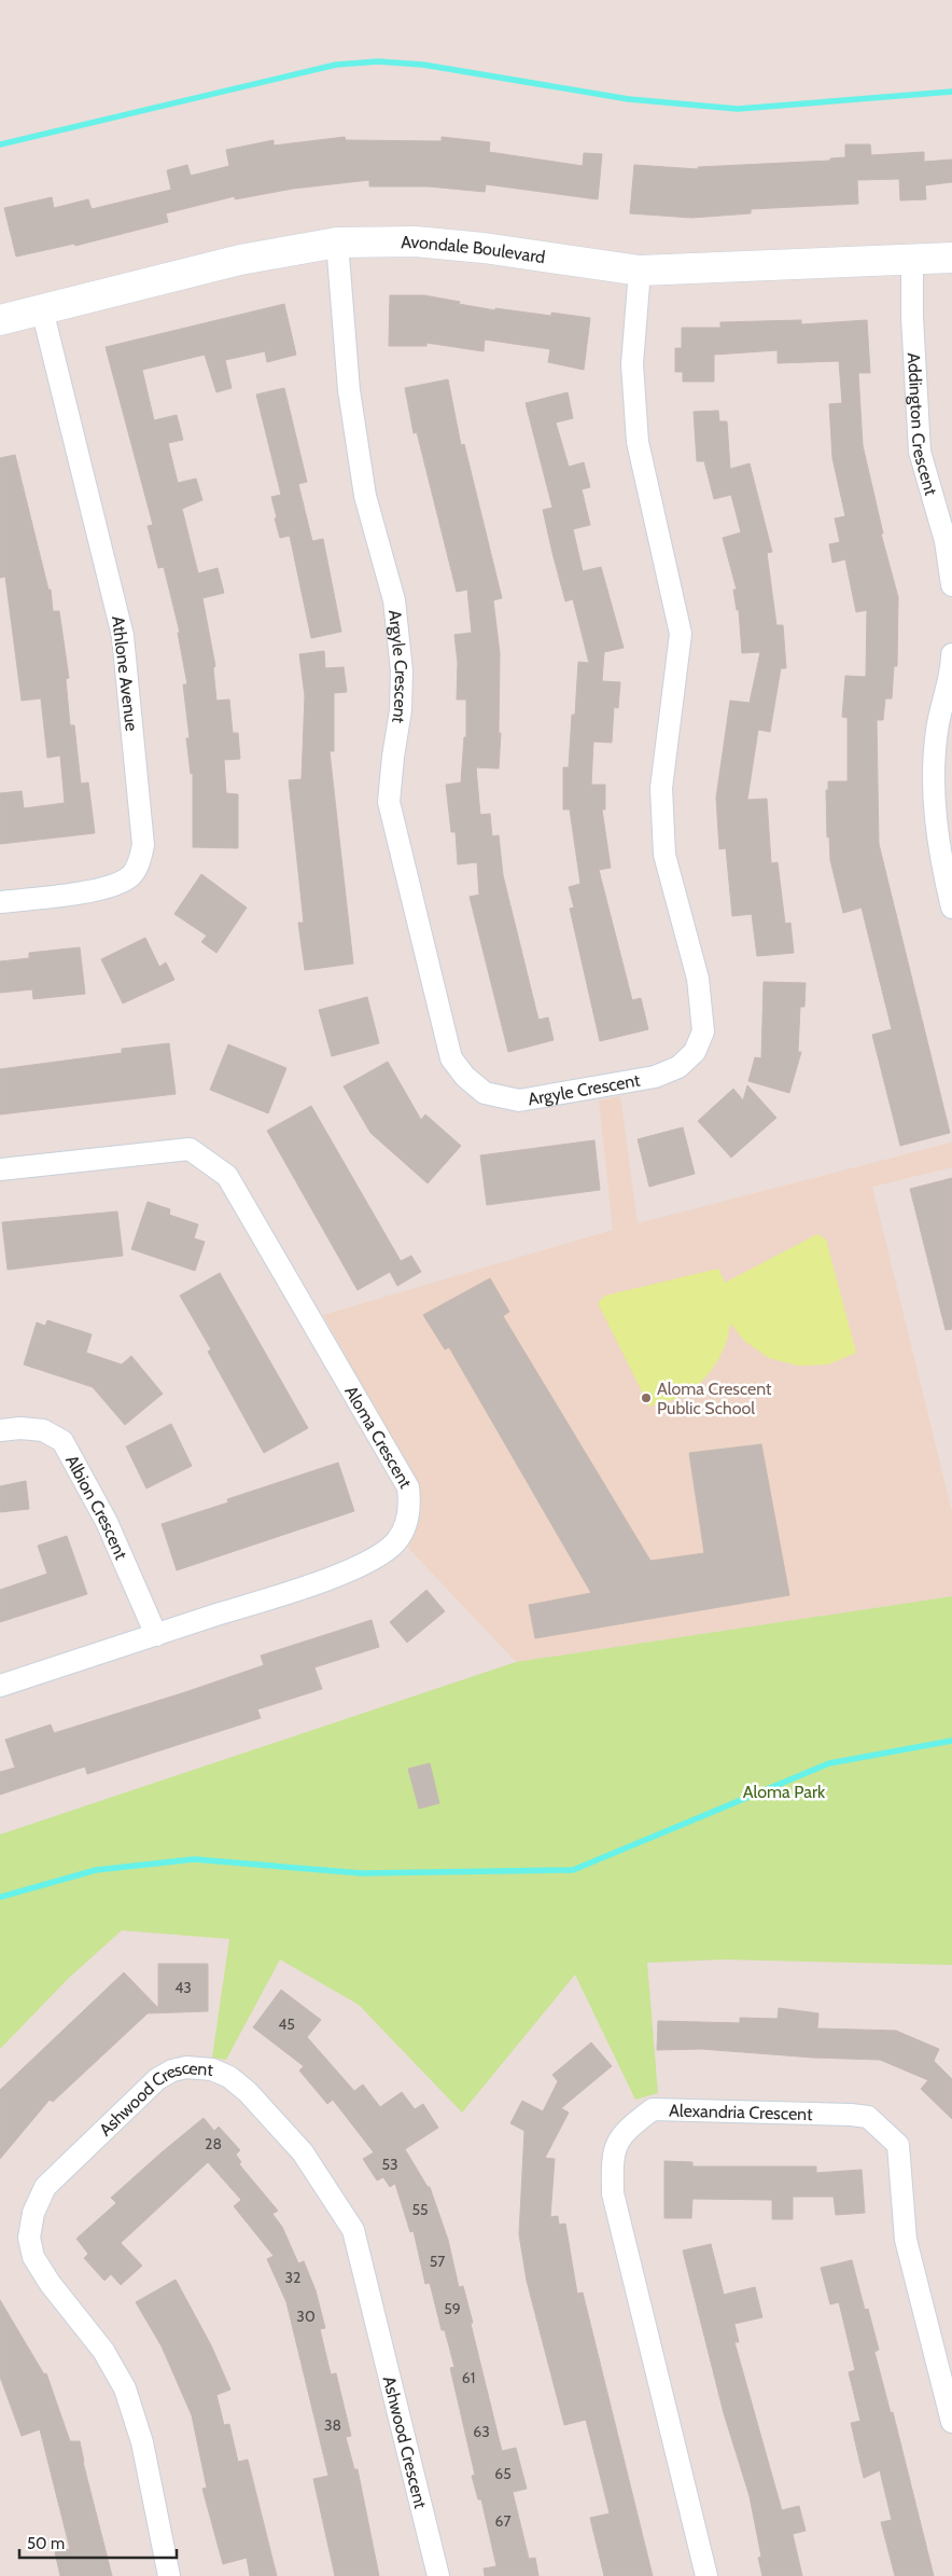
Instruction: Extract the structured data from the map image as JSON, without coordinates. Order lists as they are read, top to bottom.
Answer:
{
  "streets": {
    "street": [
      "Avondale Boulevard",
      "Addington Crescent",
      "Argyle Crescent",
      "Athlone Avenue",
      "Aloma Crescent",
      "Albion Crescent",
      "Ashwood Crescent",
      "Alexandria Crescent"
    ]
  },
  "crossings": [
    ["Avondale Boulevard", "Addington Crescent"],
    ["Avondale Boulevard", "Argyle Crescent"],
    ["Avondale Boulevard", "Athlone Avenue"],
    ["Aloma Crescent", "Albion Crescent"]
  ],
  "parks": ["Aloma Park"],
  "places": ["Aloma Crescent Public School"],
  "house_numbers": [
    "43",
    "45",
    "28",
    "53",
    "55",
    "57",
    "32",
    "59",
    "30",
    "61",
    "38",
    "63",
    "65",
    "67"
  ],
  "scale_bar": "50 m"
}
